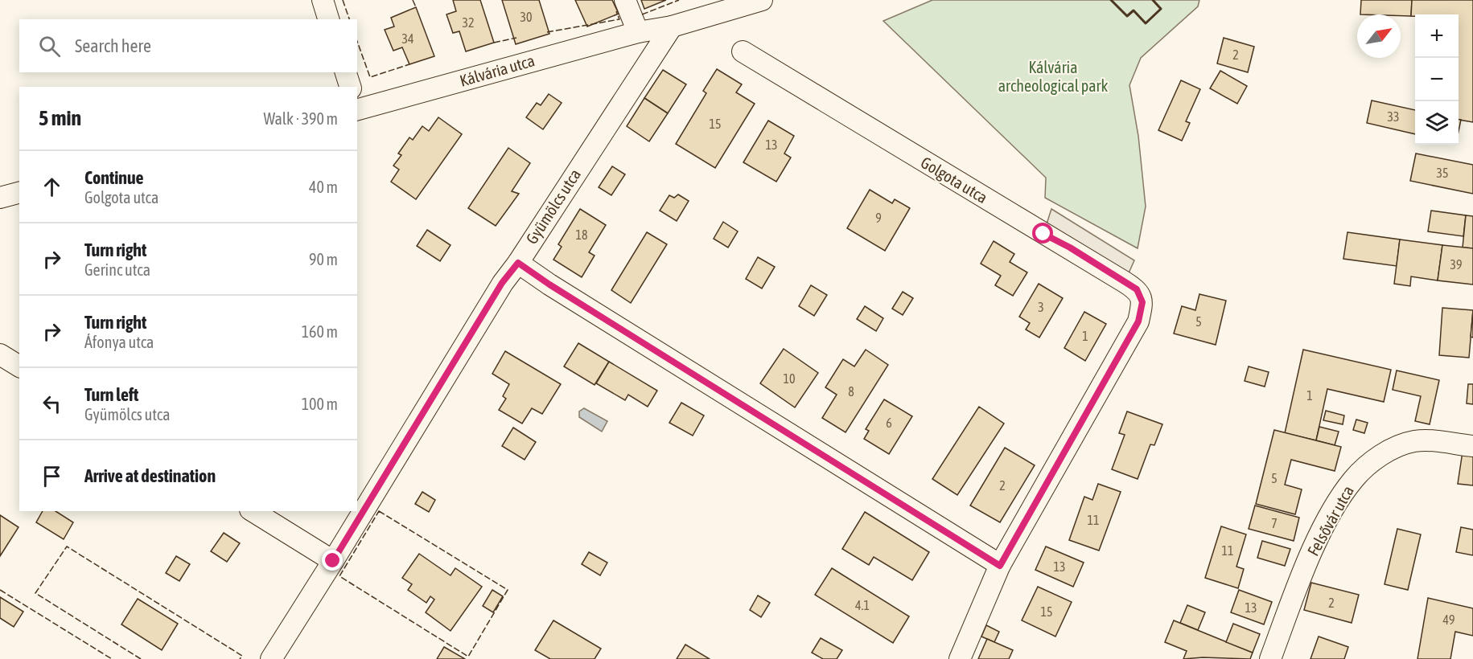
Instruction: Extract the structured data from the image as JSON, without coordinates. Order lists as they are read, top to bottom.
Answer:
{
  "streets": {
    "street": [
      "Kálvária utca",
      "Golgota utca",
      "Gyümölcs utca",
      "Felsővár utca"
    ]
  },
  "crossings": [
    ["Kálvária utca", "Gyümölcs utca"]
  ],
  "parks": ["Kálvária archeological park"],
  "house_numbers": [
    "30",
    "32",
    "34",
    "2",
    "33",
    "15",
    "13",
    "35",
    "9",
    "18",
    "39",
    "3",
    "5",
    "1",
    "10",
    "8",
    "1",
    "6",
    "5",
    "2",
    "11",
    "7",
    "11",
    "13",
    "2",
    "4.1",
    "13",
    "15",
    "49"
  ],
  "north": "top right",
  "page": {
    "map_buttons": ["+", "−"],
    "search": "Search here",
    "heading": ["5 min", "Walk · 390 m"],
    "list": [
      ["Continue", "Golgota utca", "40 m"],
      ["Turn right", "Gerinc utca", "90 m"],
      ["Turn right", "Áfonya utca", "160 m"],
      ["Turn left", "Gyümölcs utca", "100 m"],
      "Arrive at destination"
    ]
  }
}
